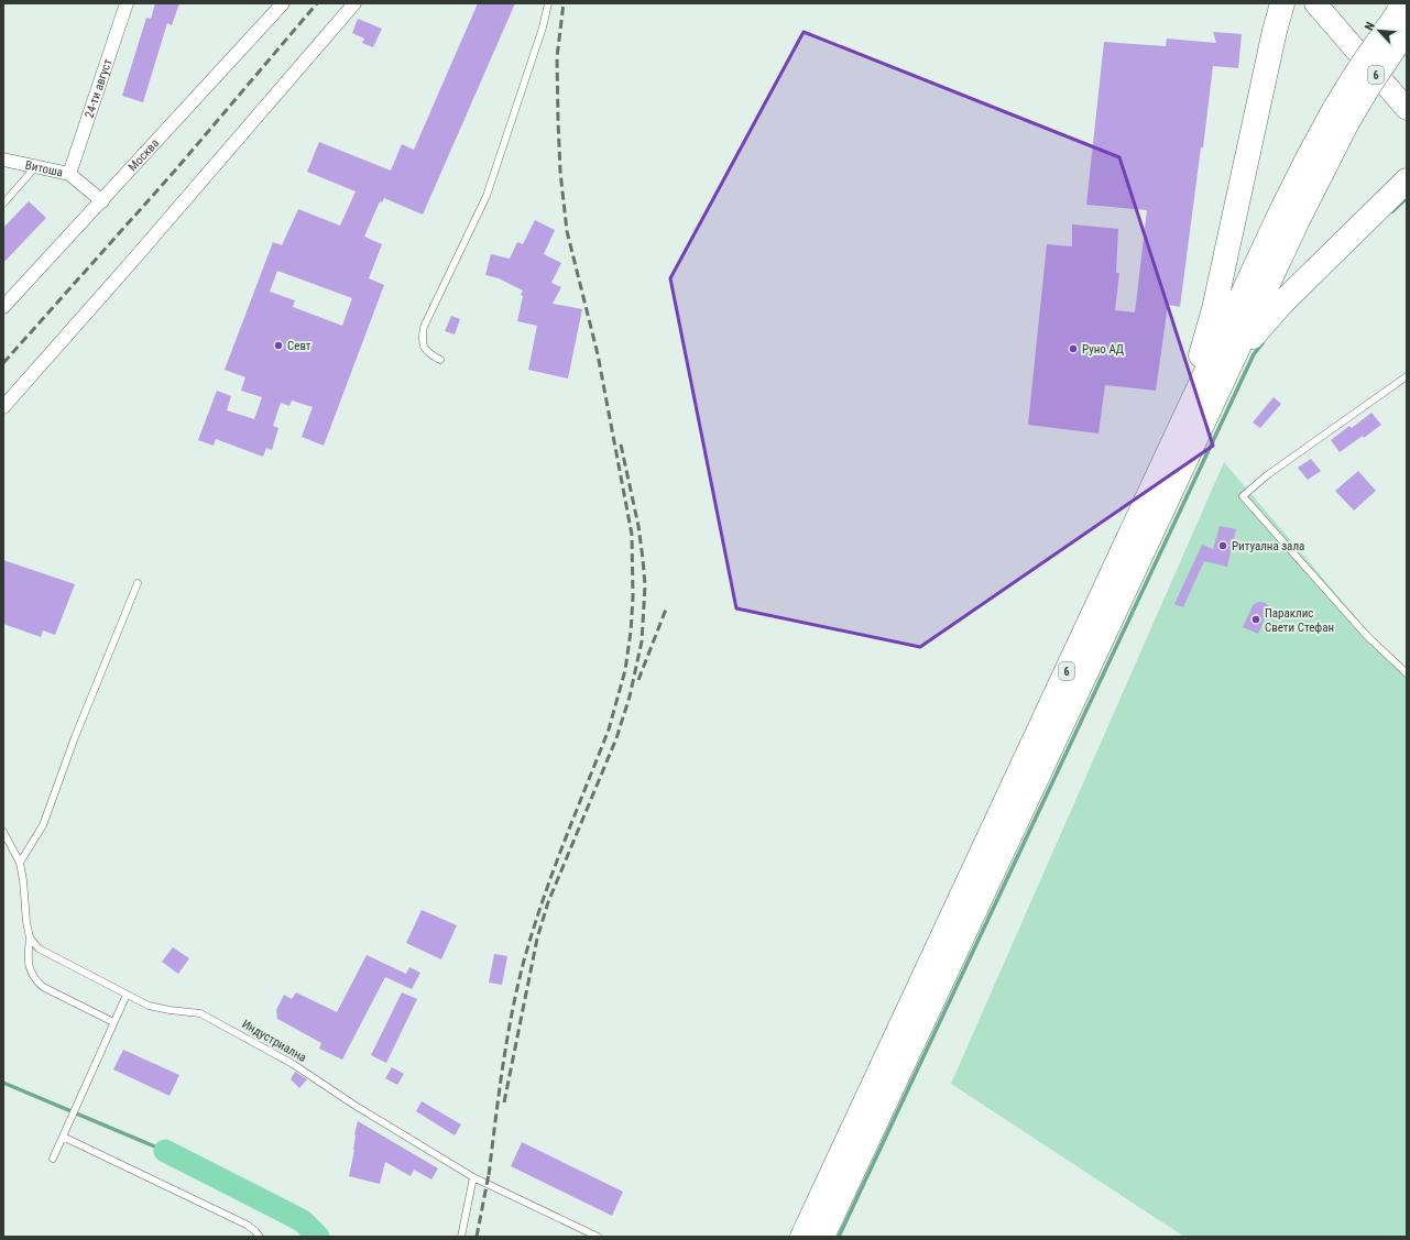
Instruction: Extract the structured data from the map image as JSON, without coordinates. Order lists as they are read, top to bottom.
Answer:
{
  "streets": {
    "highway": ["6"],
    "street": ["24-ти август", "Москва", "Витоша"],
    "lane": ["Индустриална"]
  },
  "crossings": [
    ["24-ти август", "Витоша"],
    ["Москва", "Витоша"]
  ],
  "places": [
    "Севт",
    "Руно АД",
    "Ритуална зала",
    "Параклис Свети Стефан"
  ],
  "north": "top left"
}
